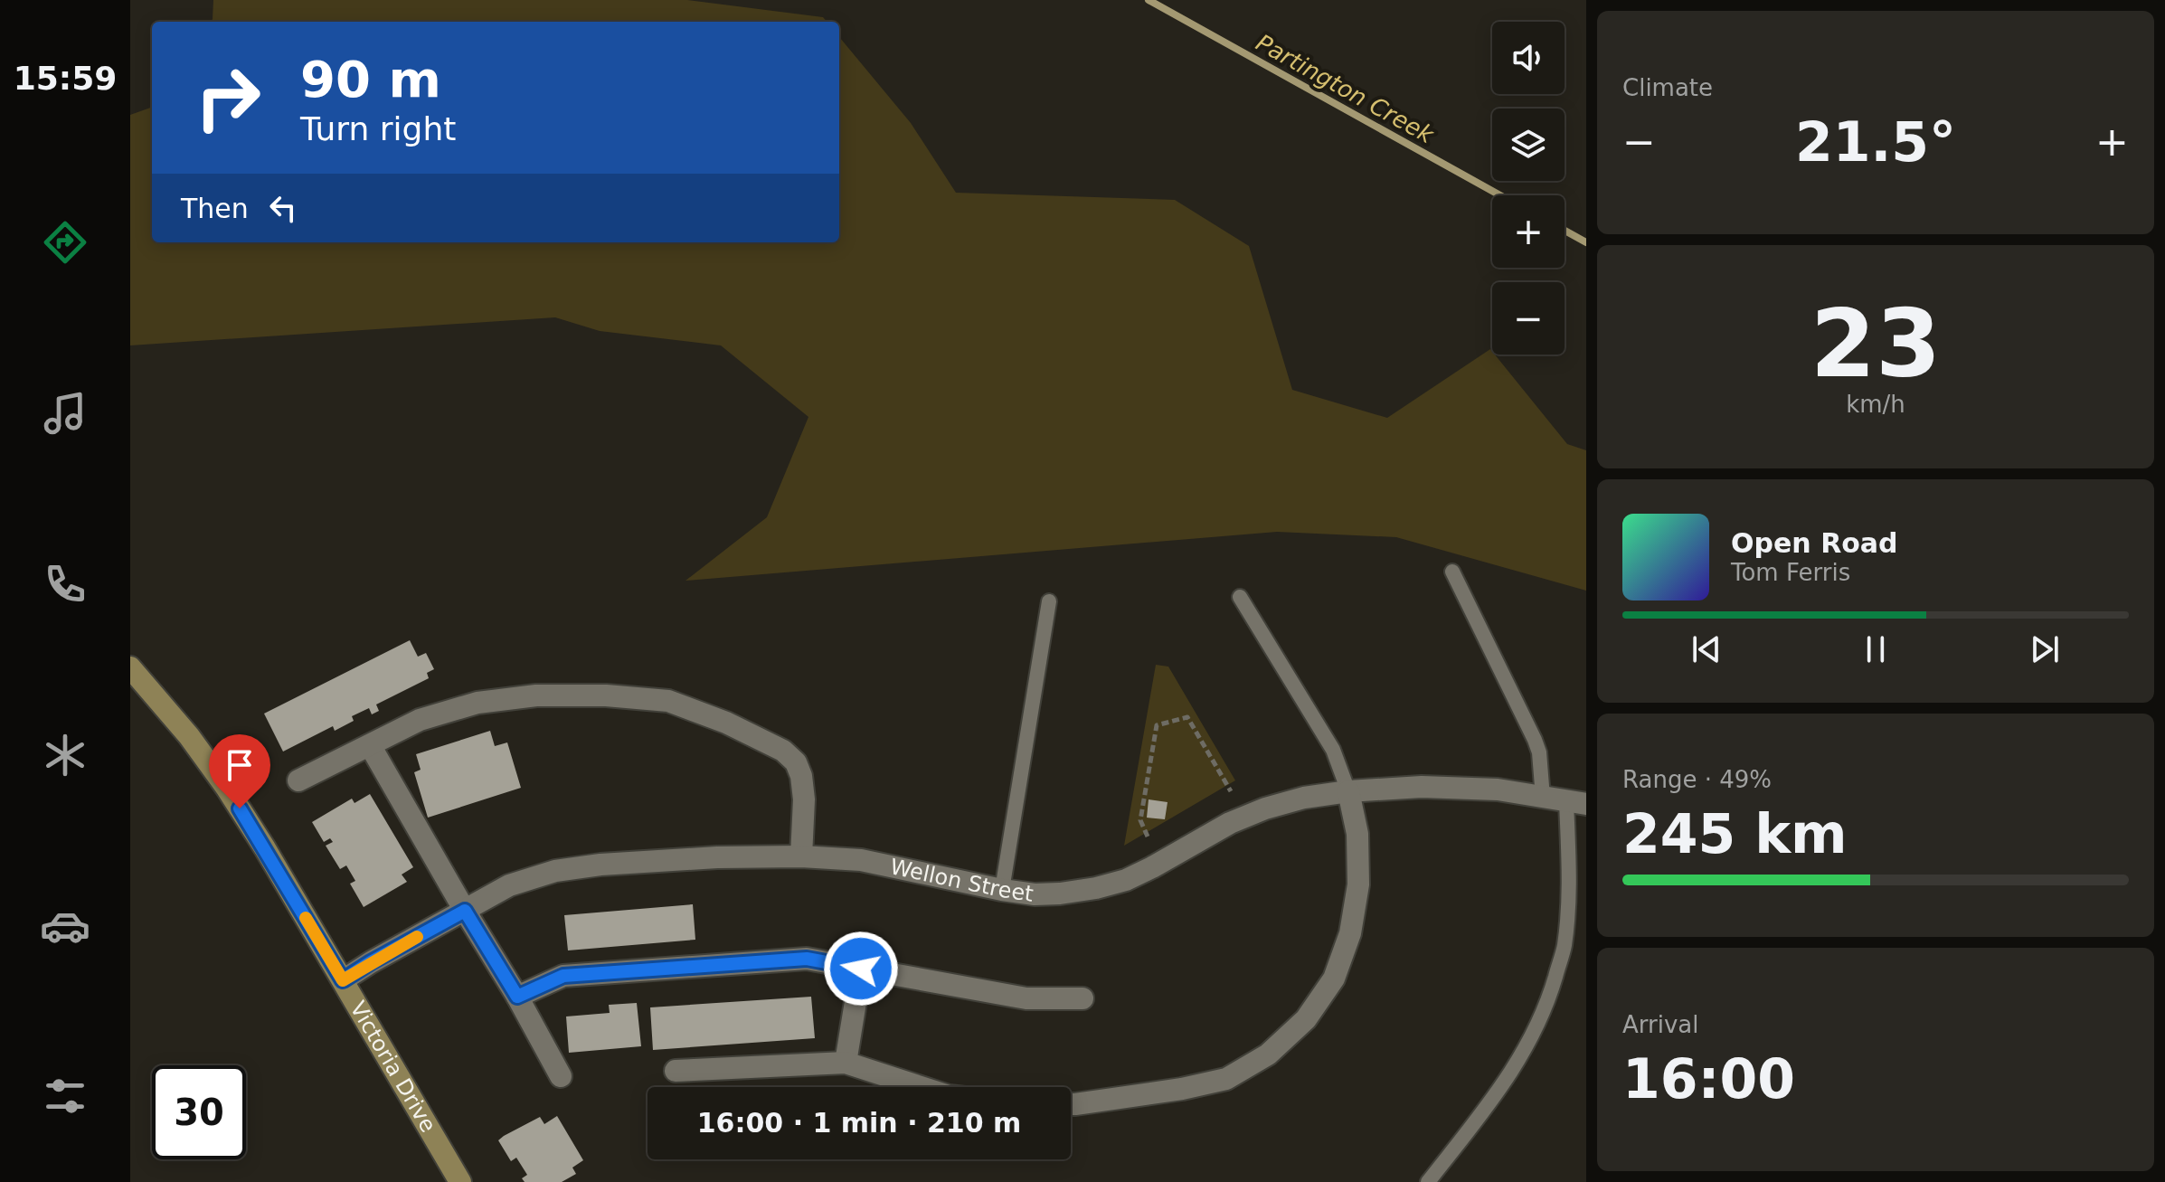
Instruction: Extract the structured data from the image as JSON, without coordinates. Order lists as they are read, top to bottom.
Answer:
{
  "streets": {
    "street": ["Wellon Street", "Victoria Drive"]
  },
  "crossings": [
    ["Wellon Street", "Victoria Drive"]
  ],
  "water": ["Partington Creek"],
  "page": {
    "tabs": "15:59",
    "tile": [
      "Climate",
      ["23", "km/h"],
      ["Range · 49%", "245 km"],
      ["Arrival", "16:00"]
    ],
    "map_buttons": ["+", "−"],
    "turn": ["90 m", "Turn right"],
    "heat": ["−", "21.5°", "+"],
    "then": "Then",
    "song": ["Open Road", "Tom Ferris"],
    "limit": "30",
    "trip": "16:00 · 1 min · 210 m"
  }
}
